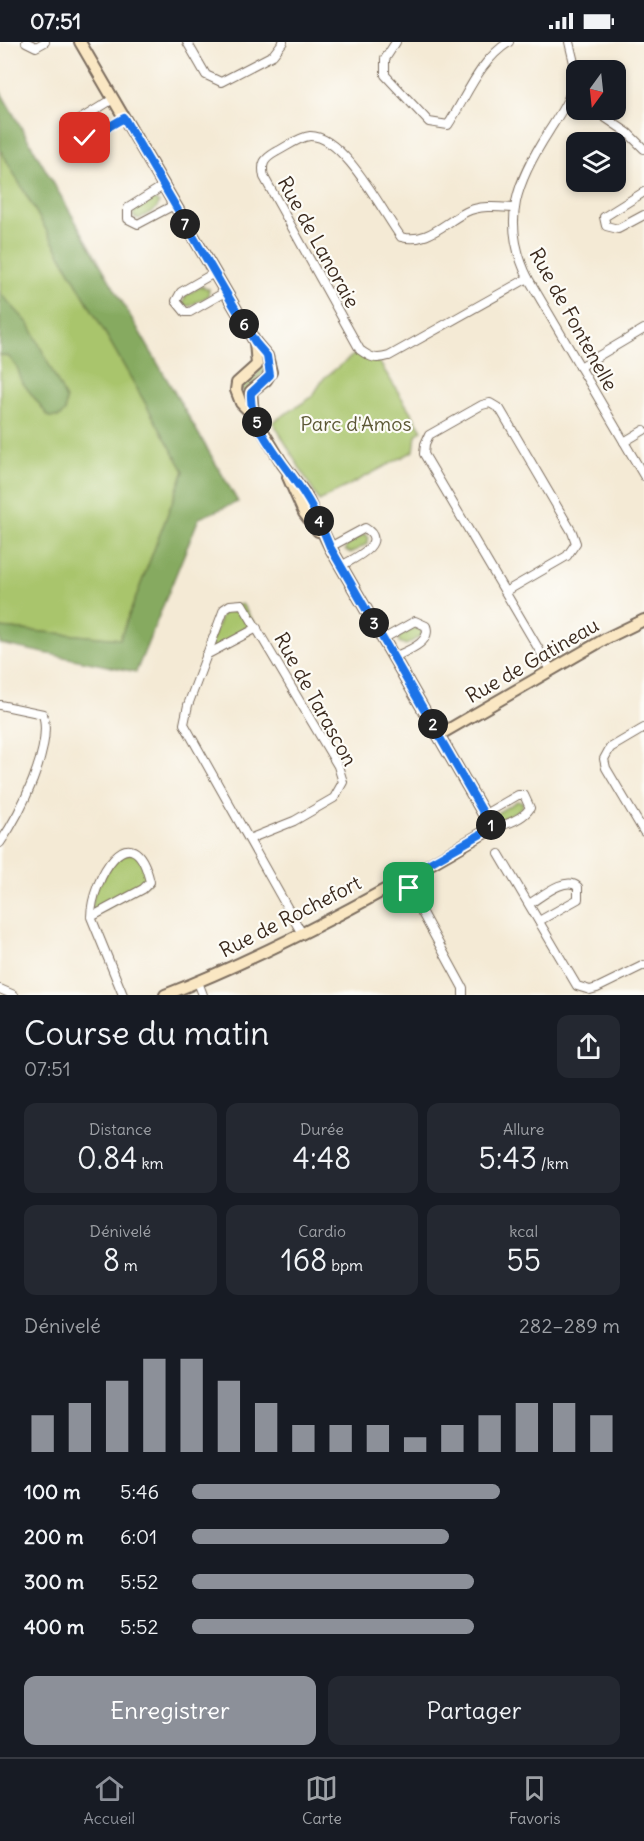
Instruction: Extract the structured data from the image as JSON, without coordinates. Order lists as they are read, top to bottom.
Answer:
{
  "streets": {
    "street": [
      "Rue de Lanoraie",
      "Rue de Fontenelle",
      "Rue de Gatineau",
      "Rue de Tarascon",
      "Rue de Rochefort"
    ]
  },
  "crossings": [
    ["Rue de Lanoraie", "Rue de Fontenelle"],
    ["Rue de Tarascon", "Rue de Rochefort"]
  ],
  "parks": ["Parc d'Amos"],
  "north": "bottom",
  "page": {
    "status": "07:51",
    "pins": [
      "7",
      "6",
      "5",
      "4",
      "3",
      "2",
      "1"
    ],
    "heading": ["Course du matin", "07:51"],
    "stats": [
      ["Distance", "0.84 km"],
      ["Durée", "4:48"],
      ["Allure", "5:43 /km"],
      ["Dénivelé", "8 m"],
      ["Cardio", "168 bpm"],
      ["kcal", "55"]
    ],
    "chart": ["Dénivelé", "282–289 m"],
    "list": [
      {
        "name": "100 m",
        "note": "5:46"
      },
      {
        "name": "200 m",
        "note": "6:01"
      },
      {
        "name": "300 m",
        "note": "5:52"
      },
      {
        "name": "400 m",
        "note": "5:52"
      }
    ],
    "buttons": ["Enregistrer", "Partager"],
    "tabs": ["Accueil", "Carte", "Favoris"]
  }
}
